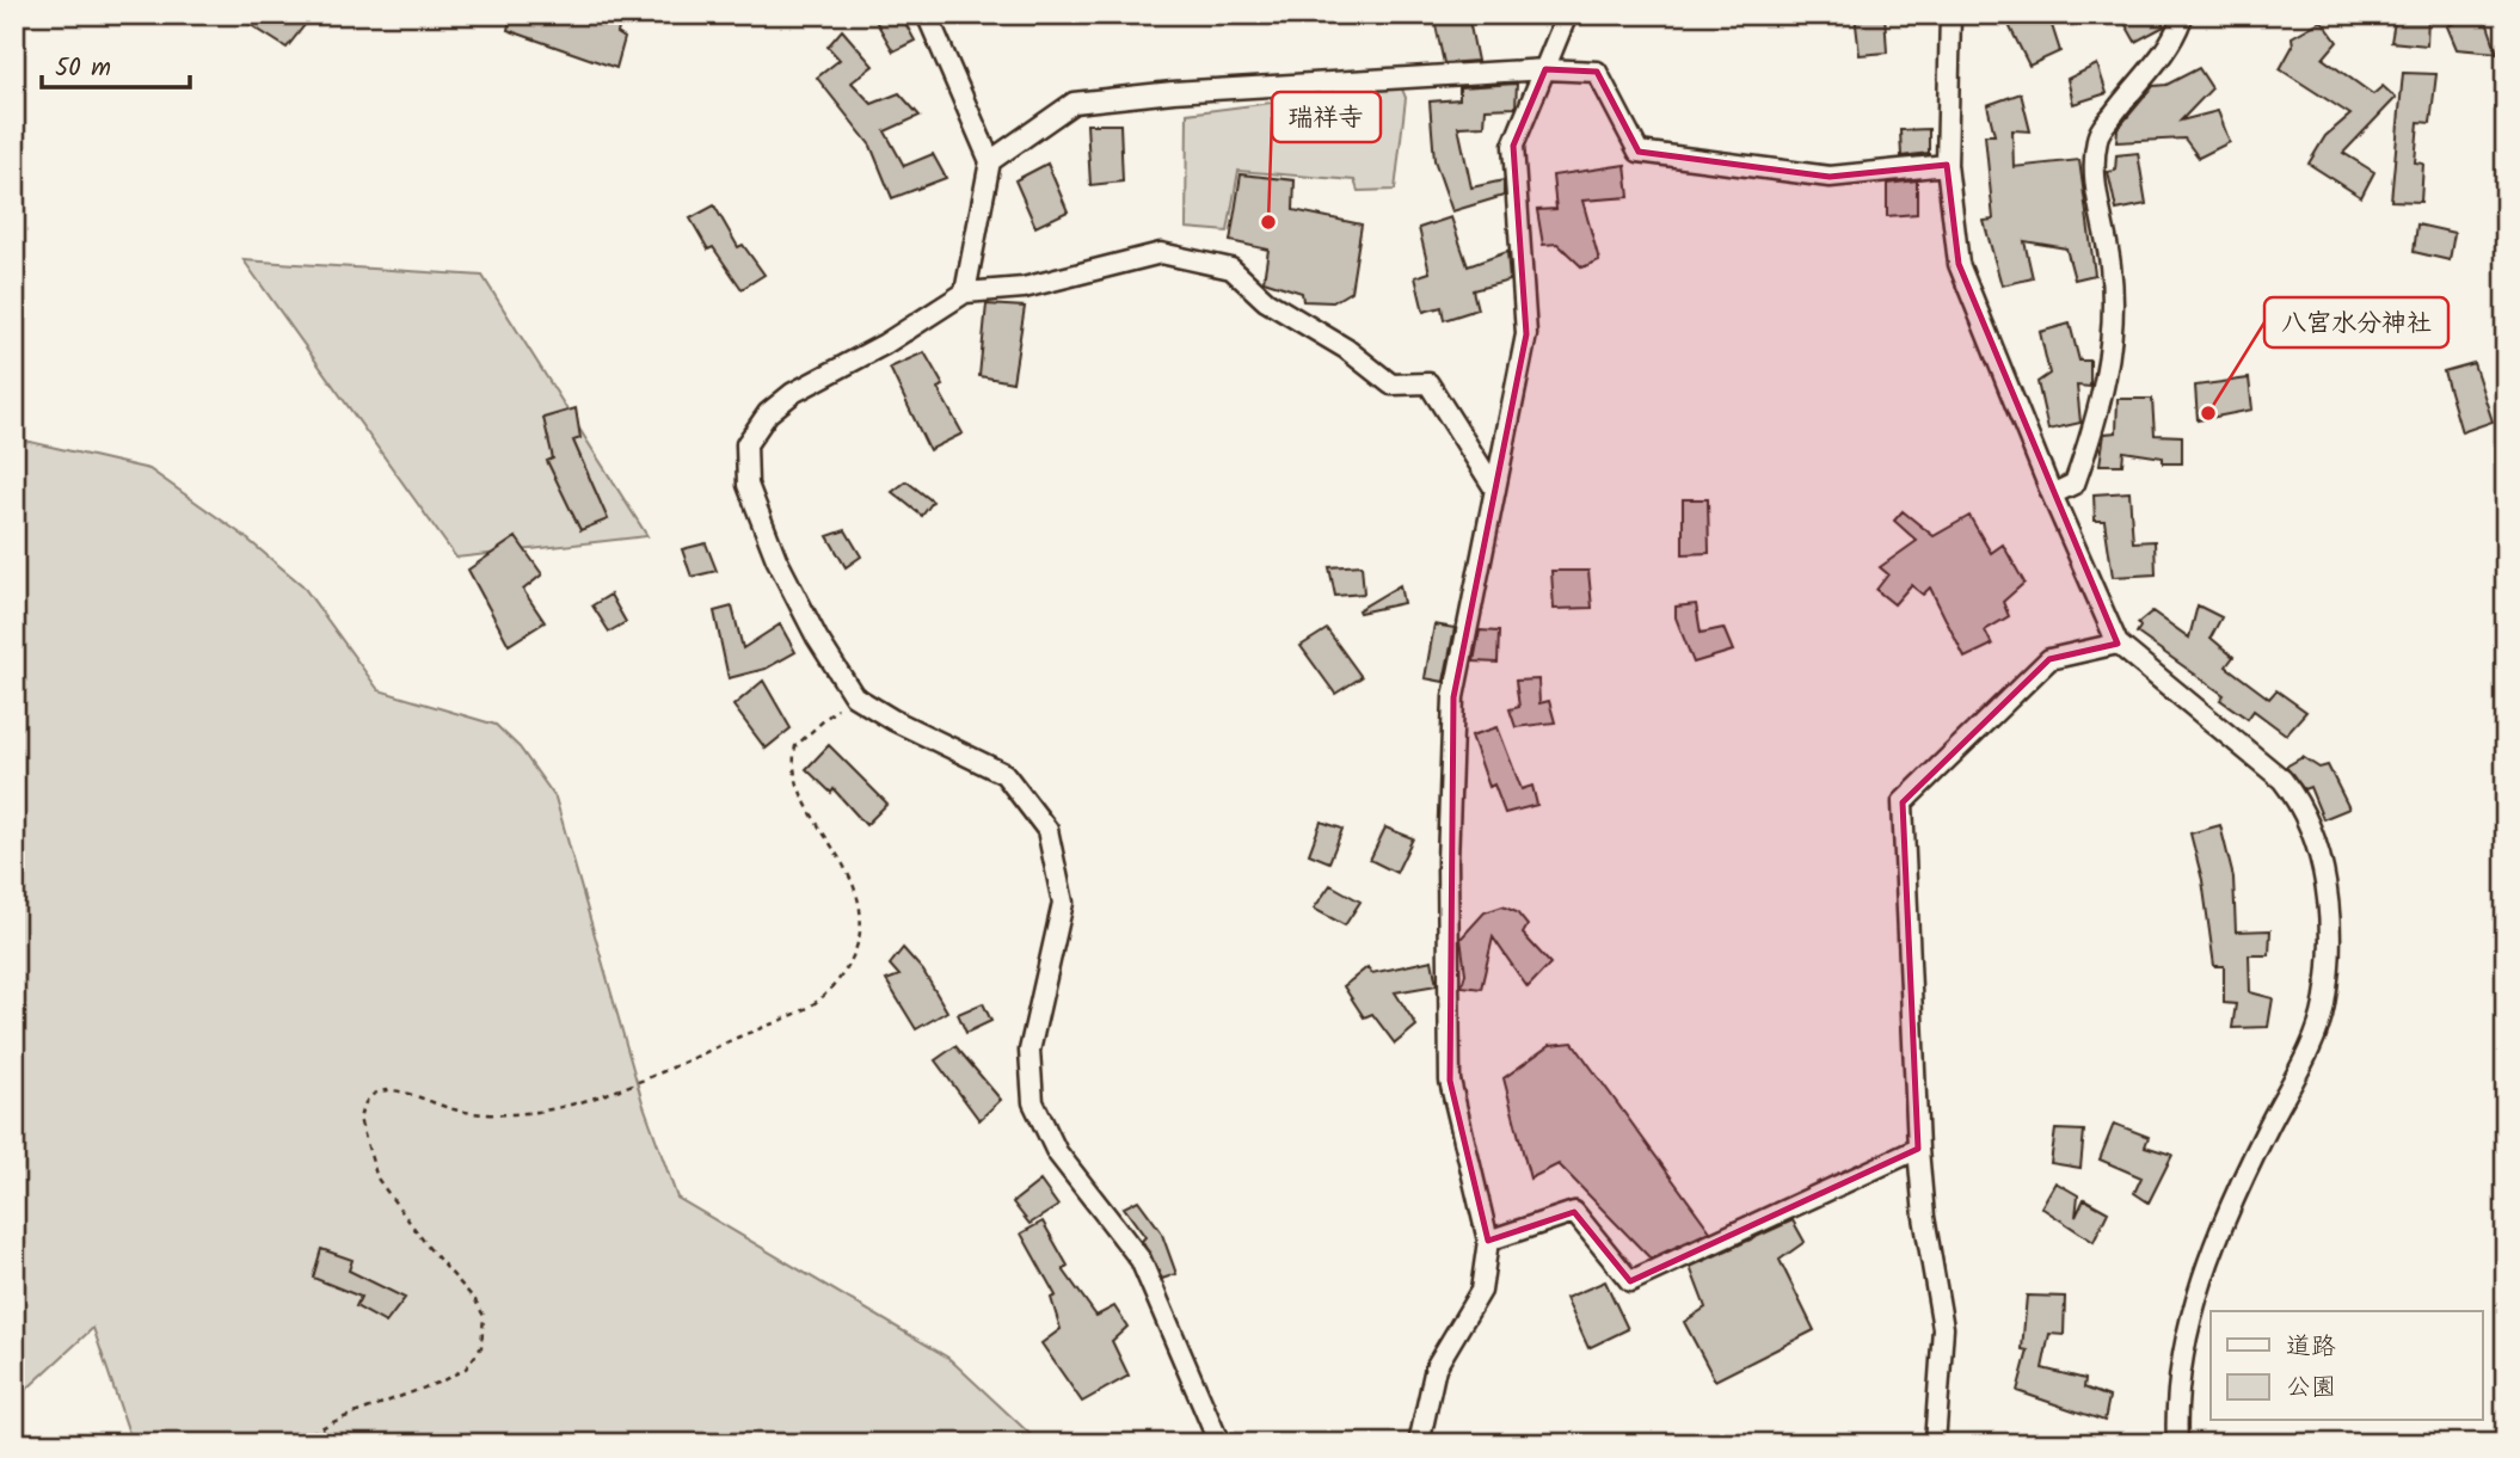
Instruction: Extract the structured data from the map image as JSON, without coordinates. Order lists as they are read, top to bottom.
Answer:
{
  "places": ["瑞祥寺", "八宮水分神社"],
  "legend": ["道路", "公園"],
  "scale_bar": "50 m"
}
